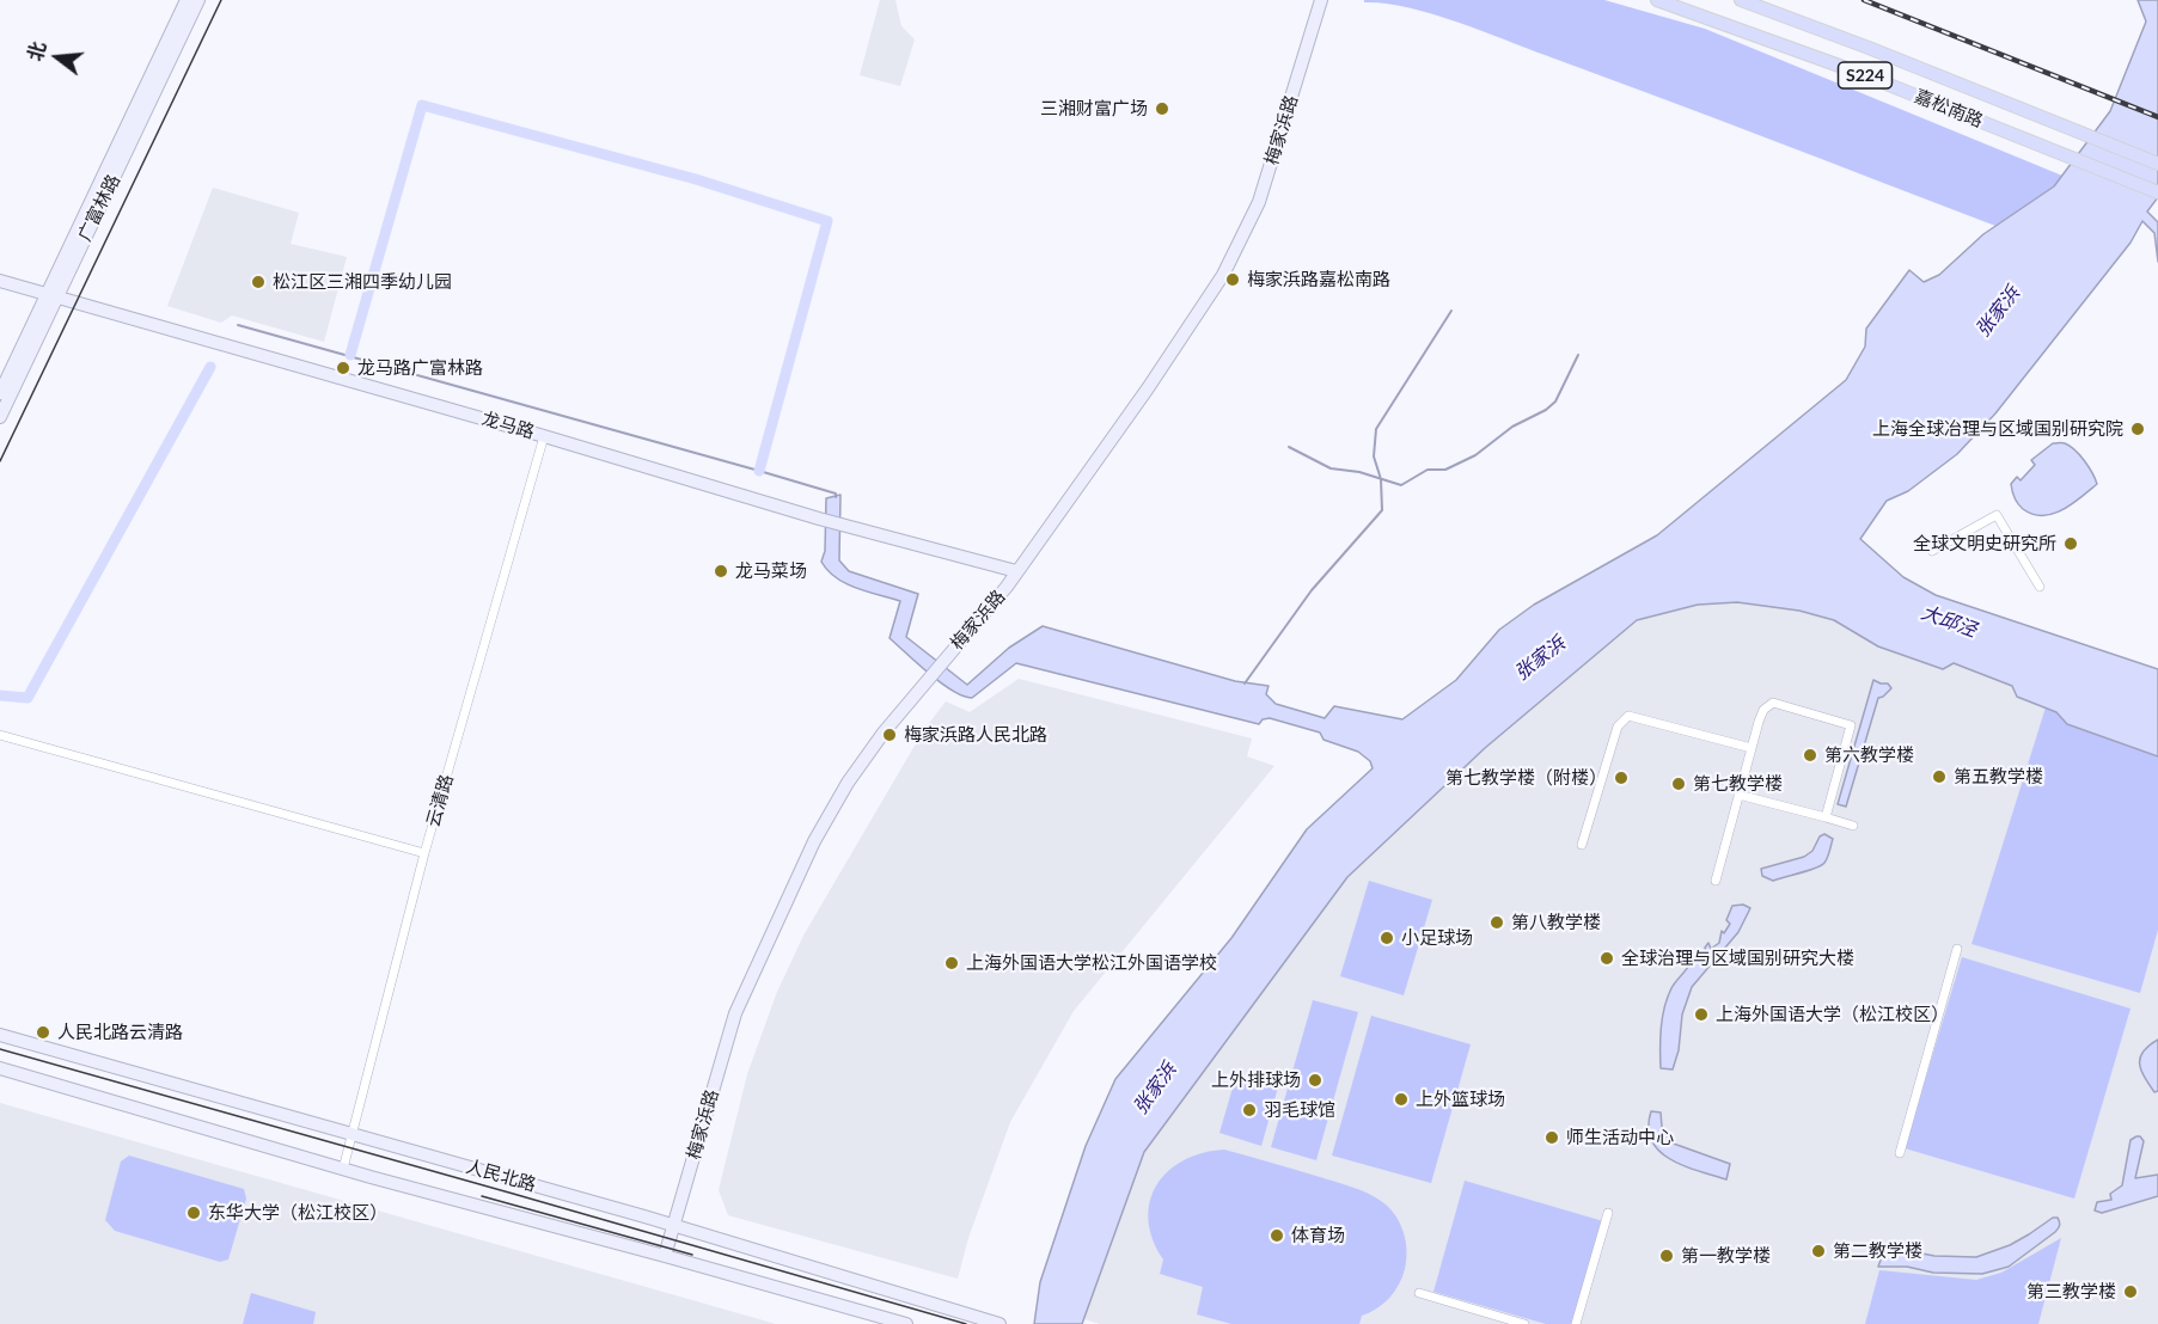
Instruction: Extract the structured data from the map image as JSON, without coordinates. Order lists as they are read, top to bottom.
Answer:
{
  "streets": {
    "main road": [
      "S224",
      "嘉松南路",
      "梅家浜路",
      "广富林路",
      "龙马路",
      "人民北路"
    ],
    "street": ["云清路"]
  },
  "crossings": [
    ["梅家浜路", "龙马路"],
    ["梅家浜路", "人民北路"],
    ["广富林路", "龙马路"],
    ["龙马路", "云清路"],
    ["云清路", "人民北路"]
  ],
  "water": ["张家浜", "大邱泾"],
  "places": [
    "三湘财富广场",
    "梅家浜路嘉松南路",
    "松江区三湘四季幼儿园",
    "龙马路广富林路",
    "上海全球冶理与区域国别研究院",
    "全球文明史研究所",
    "龙马菜场",
    "梅家浜路人民北路",
    "第六教学楼",
    "第五教学楼",
    "第七教学楼（附楼）",
    "第七教学楼",
    "第八教学楼",
    "小足球场",
    "全球治理与区域国别研究大楼",
    "上海外国语大学松江外国语学校",
    "上海外国语大学（松江校区）",
    "人民北路云清路",
    "上外排球场",
    "上外篮球场",
    "羽毛球馆",
    "师生活动中心",
    "东华大学（松江校区）",
    "体育场",
    "第二教学楼",
    "第一教学楼",
    "第三教学楼"
  ],
  "north": "left"
}
